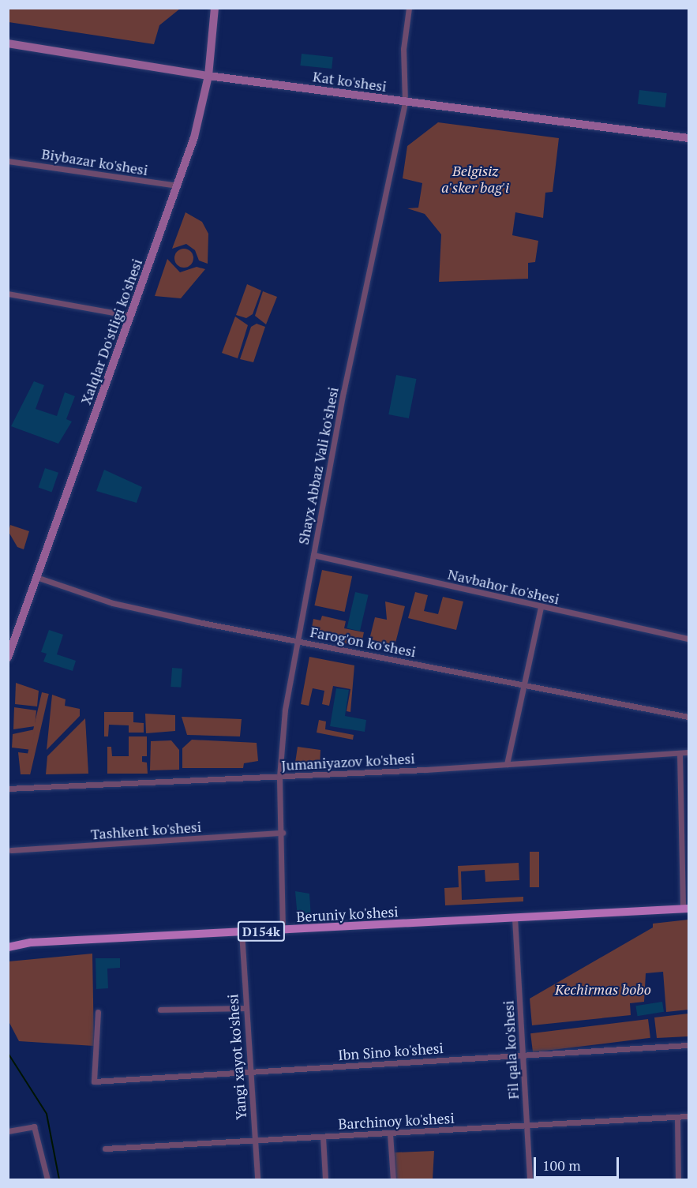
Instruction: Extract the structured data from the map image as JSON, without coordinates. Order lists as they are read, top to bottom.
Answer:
{
  "streets": {
    "main road": ["Beruniy ko'shesi", "D154k"],
    "street": [
      "Kat ko'shesi",
      "Biybazar ko'shesi",
      "Xalqlar Do'stligi ko'shesi",
      "Shayx Abbaz Vali ko'shesi",
      "Navbahor ko'shesi",
      "Farog'on ko'shesi",
      "Jumaniyazov ko'shesi",
      "Tashkent ko'shesi",
      "Fil qala ko'shesi",
      "Ibn Sino ko'shesi",
      "Yangi xayot ko'shesi",
      "Barchinoy ko'shesi"
    ]
  },
  "crossings": [
    ["Kat ko'shesi", "Xalqlar Do'stligi ko'shesi"],
    ["Kat ko'shesi", "Shayx Abbaz Vali ko'shesi"],
    ["Biybazar ko'shesi", "Xalqlar Do'stligi ko'shesi"],
    ["Xalqlar Do'stligi ko'shesi", "Farog'on ko'shesi"],
    ["Shayx Abbaz Vali ko'shesi", "Navbahor ko'shesi"],
    ["Shayx Abbaz Vali ko'shesi", "Farog'on ko'shesi"],
    ["Shayx Abbaz Vali ko'shesi", "Jumaniyazov ko'shesi"],
    ["Shayx Abbaz Vali ko'shesi", "Tashkent ko'shesi"],
    ["Shayx Abbaz Vali ko'shesi", "Beruniy ko'shesi"],
    ["Beruniy ko'shesi", "Fil qala ko'shesi"],
    ["Beruniy ko'shesi", "Yangi xayot ko'shesi"],
    ["Fil qala ko'shesi", "Ibn Sino ko'shesi"],
    ["Fil qala ko'shesi", "Barchinoy ko'shesi"],
    ["Ibn Sino ko'shesi", "Yangi xayot ko'shesi"],
    ["Yangi xayot ko'shesi", "Barchinoy ko'shesi"]
  ],
  "parks": ["Belgisiz a'sker bag'i", "Kechirmas bobo"],
  "scale_bar": "100 m"
}
